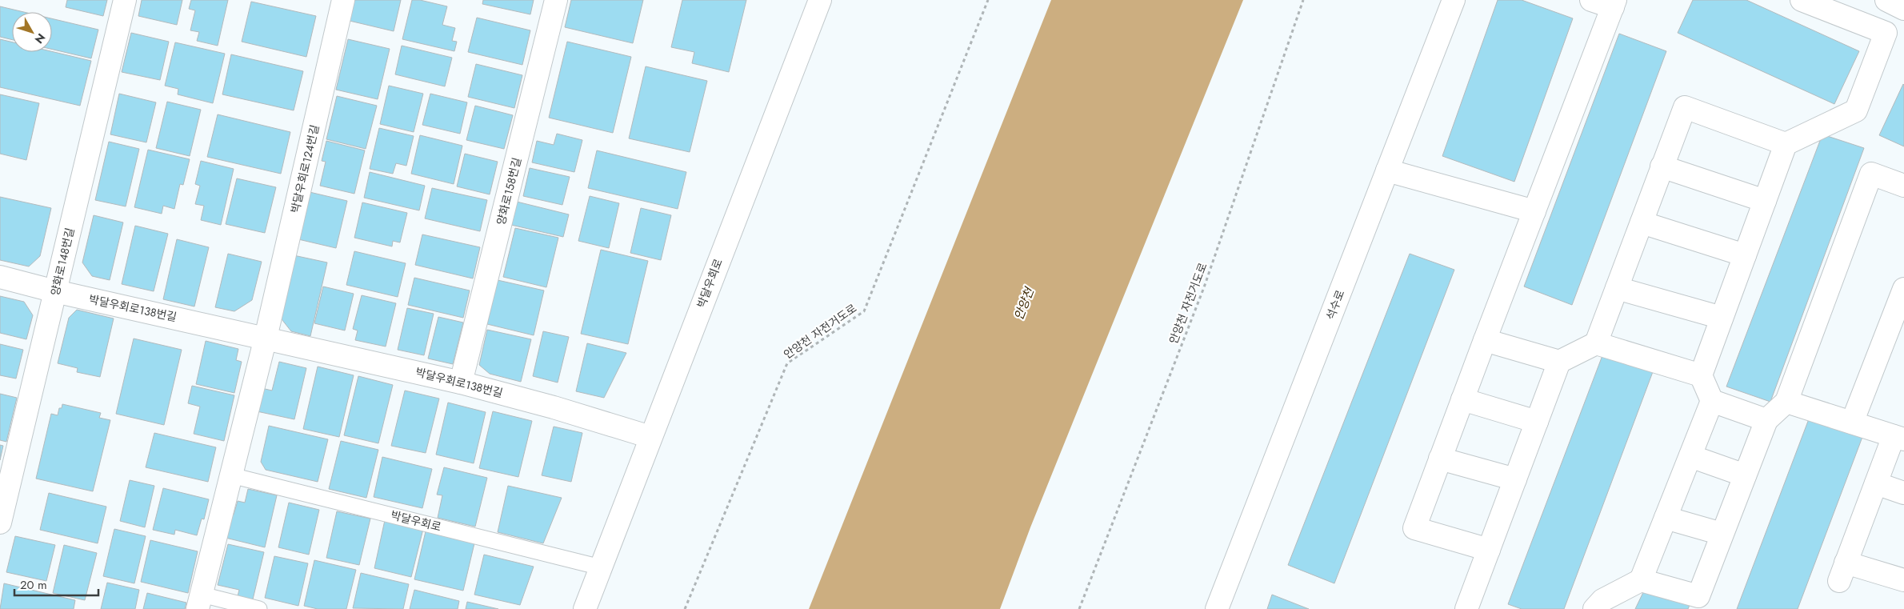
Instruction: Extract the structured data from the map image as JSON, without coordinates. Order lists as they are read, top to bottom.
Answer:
{
  "streets": {
    "street": [
      "박달우회로124번길",
      "양화로158번길",
      "양화로148번길",
      "박달우회로",
      "석수로",
      "박달우회로138번길"
    ],
    "path": ["안양천 자전거도로"]
  },
  "crossings": [
    ["박달우회로124번길", "박달우회로138번길"],
    ["양화로158번길", "박달우회로138번길"],
    ["양화로148번길", "박달우회로138번길"],
    ["박달우회로", "박달우회로138번길"]
  ],
  "water": ["안양천"],
  "scale_bar": "20 m",
  "north": "bottom right"
}
